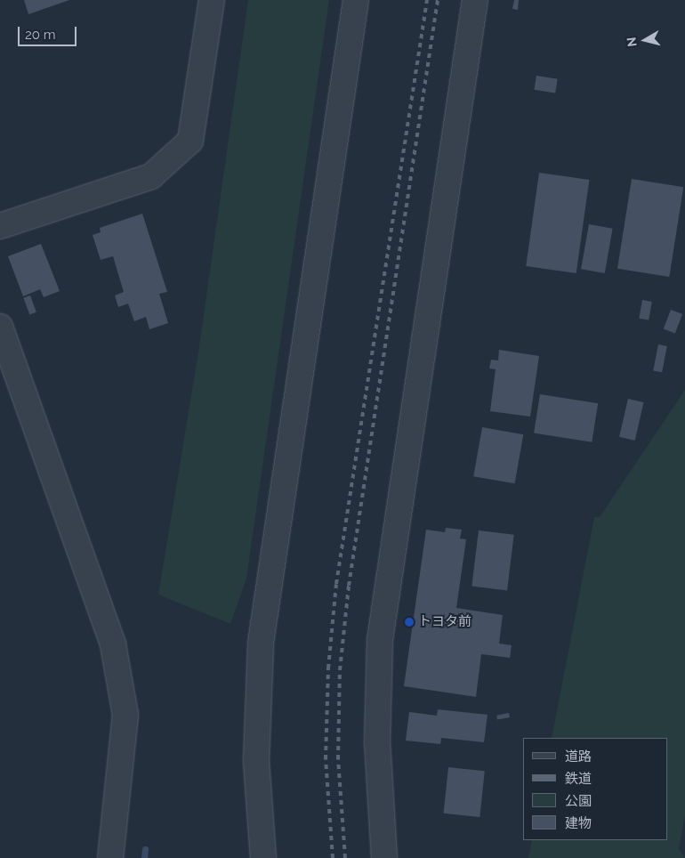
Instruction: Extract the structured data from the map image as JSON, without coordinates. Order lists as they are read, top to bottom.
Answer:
{
  "places": ["トヨタ前"],
  "legend": [
    "道路",
    "鉄道",
    "公園",
    "建物"
  ],
  "scale_bar": "20 m",
  "north": "left"
}
